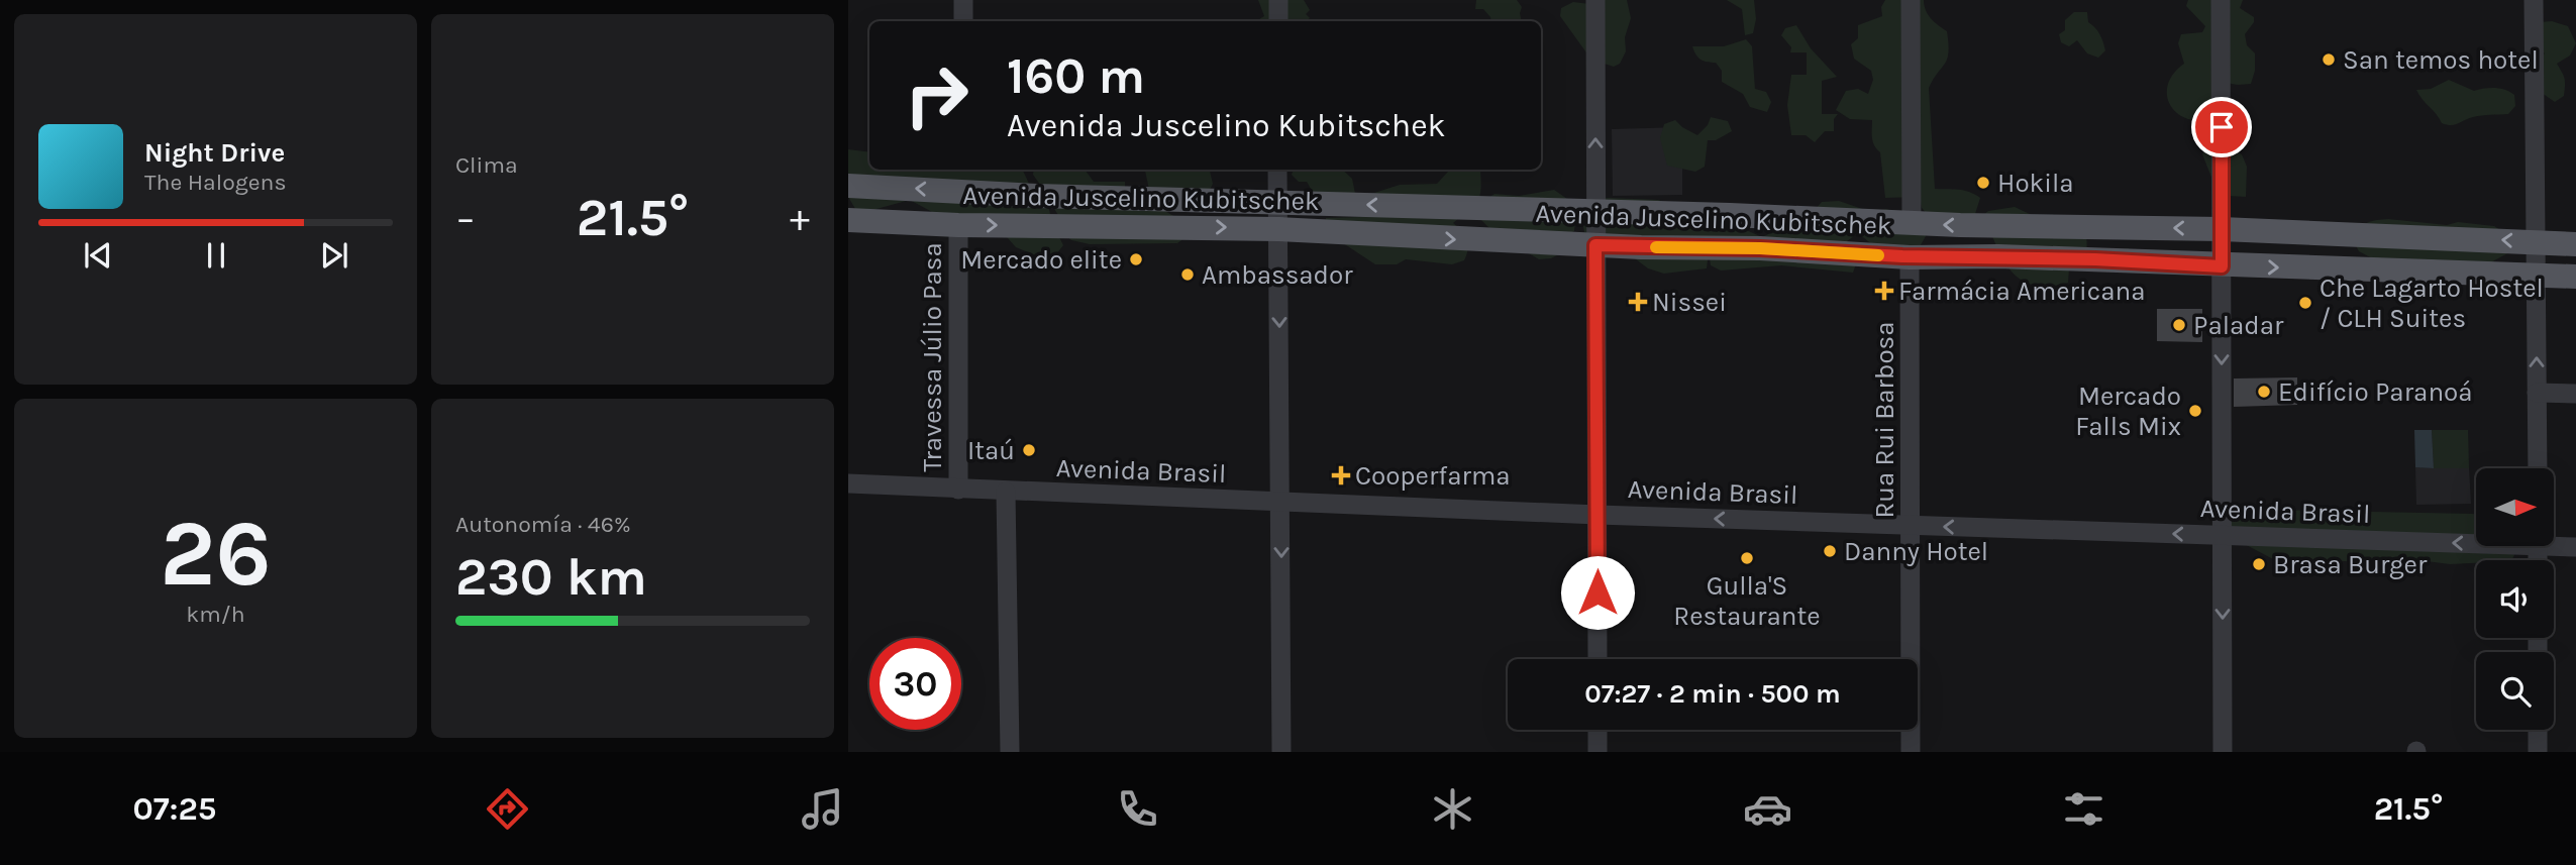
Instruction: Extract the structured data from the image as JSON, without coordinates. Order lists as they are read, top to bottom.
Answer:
{
  "streets": {
    "main road": ["Avenida Juscelino Kubitschek"],
    "street": ["Travessa Júlio Pasa", "Rua Rui Barbosa", "Avenida Brasil"]
  },
  "crossings": [
    ["Avenida Juscelino Kubitschek", "Travessa Júlio Pasa"],
    ["Avenida Juscelino Kubitschek", "Rua Rui Barbosa"],
    ["Travessa Júlio Pasa", "Avenida Brasil"],
    ["Rua Rui Barbosa", "Avenida Brasil"]
  ],
  "one_way": ["Avenida Brasil"],
  "places": {
    "other": [
      "San temos hotel",
      "Hokila",
      "Mercado elite",
      "Ambassador",
      "Che Lagarto Hostel / CLH Suites",
      "Paladar",
      "Edifício Paranoá",
      "Mercado Falls Mix",
      "Itaú",
      "Danny Hotel",
      "Gulla'S Restaurante",
      "Brasa Burger"
    ],
    "health": ["Farmácia Americana", "Nissei", "Cooperfarma"]
  },
  "north": "right",
  "page": {
    "tile": [
      "Clima",
      ["26", "km/h"],
      ["Autonomía · 46%", "230 km"]
    ],
    "turn": ["160 m", "Avenida Juscelino Kubitschek"],
    "song": ["Night Drive", "The Halogens"],
    "heat": ["−", "21.5°", "+"],
    "limit": "30",
    "trip": "07:27 · 2 min · 500 m",
    "tabs": ["07:25", "21.5°"]
  }
}
